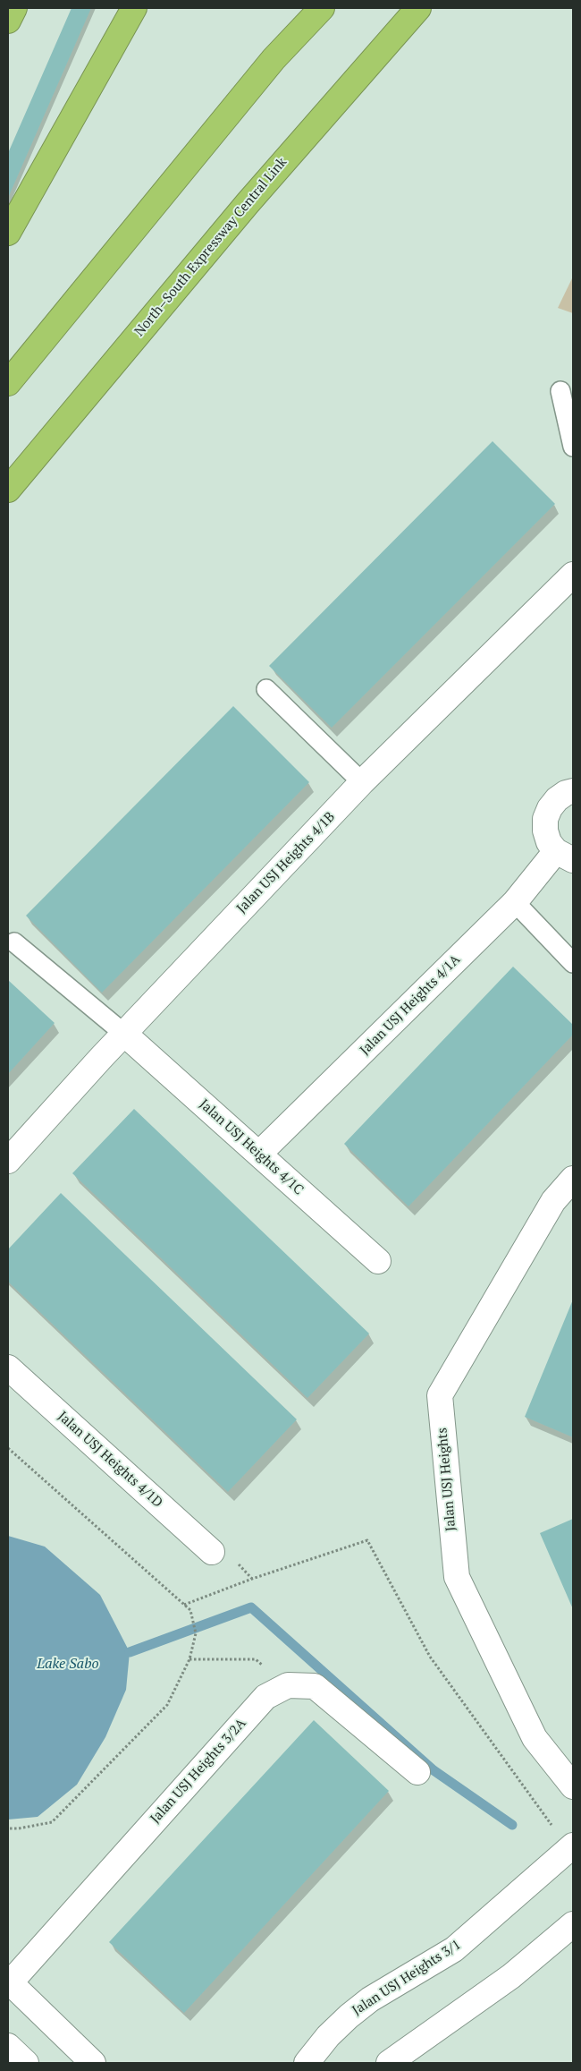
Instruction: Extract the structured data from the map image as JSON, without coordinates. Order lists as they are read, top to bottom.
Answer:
{
  "streets": {
    "highway": ["North–South Expressway Central Link"],
    "street": [
      "Jalan USJ Heights 4/1B",
      "Jalan USJ Heights 4/1A",
      "Jalan USJ Heights 4/1C",
      "Jalan USJ Heights 4/1D",
      "Jalan USJ Heights",
      "Jalan USJ Heights 3/2A",
      "Jalan USJ Heights 3/1"
    ]
  },
  "crossings": [
    ["Jalan USJ Heights 4/1B", "Jalan USJ Heights 4/1C"],
    ["Jalan USJ Heights 4/1A", "Jalan USJ Heights 4/1C"]
  ],
  "water": ["Lake Sabo"]
}
